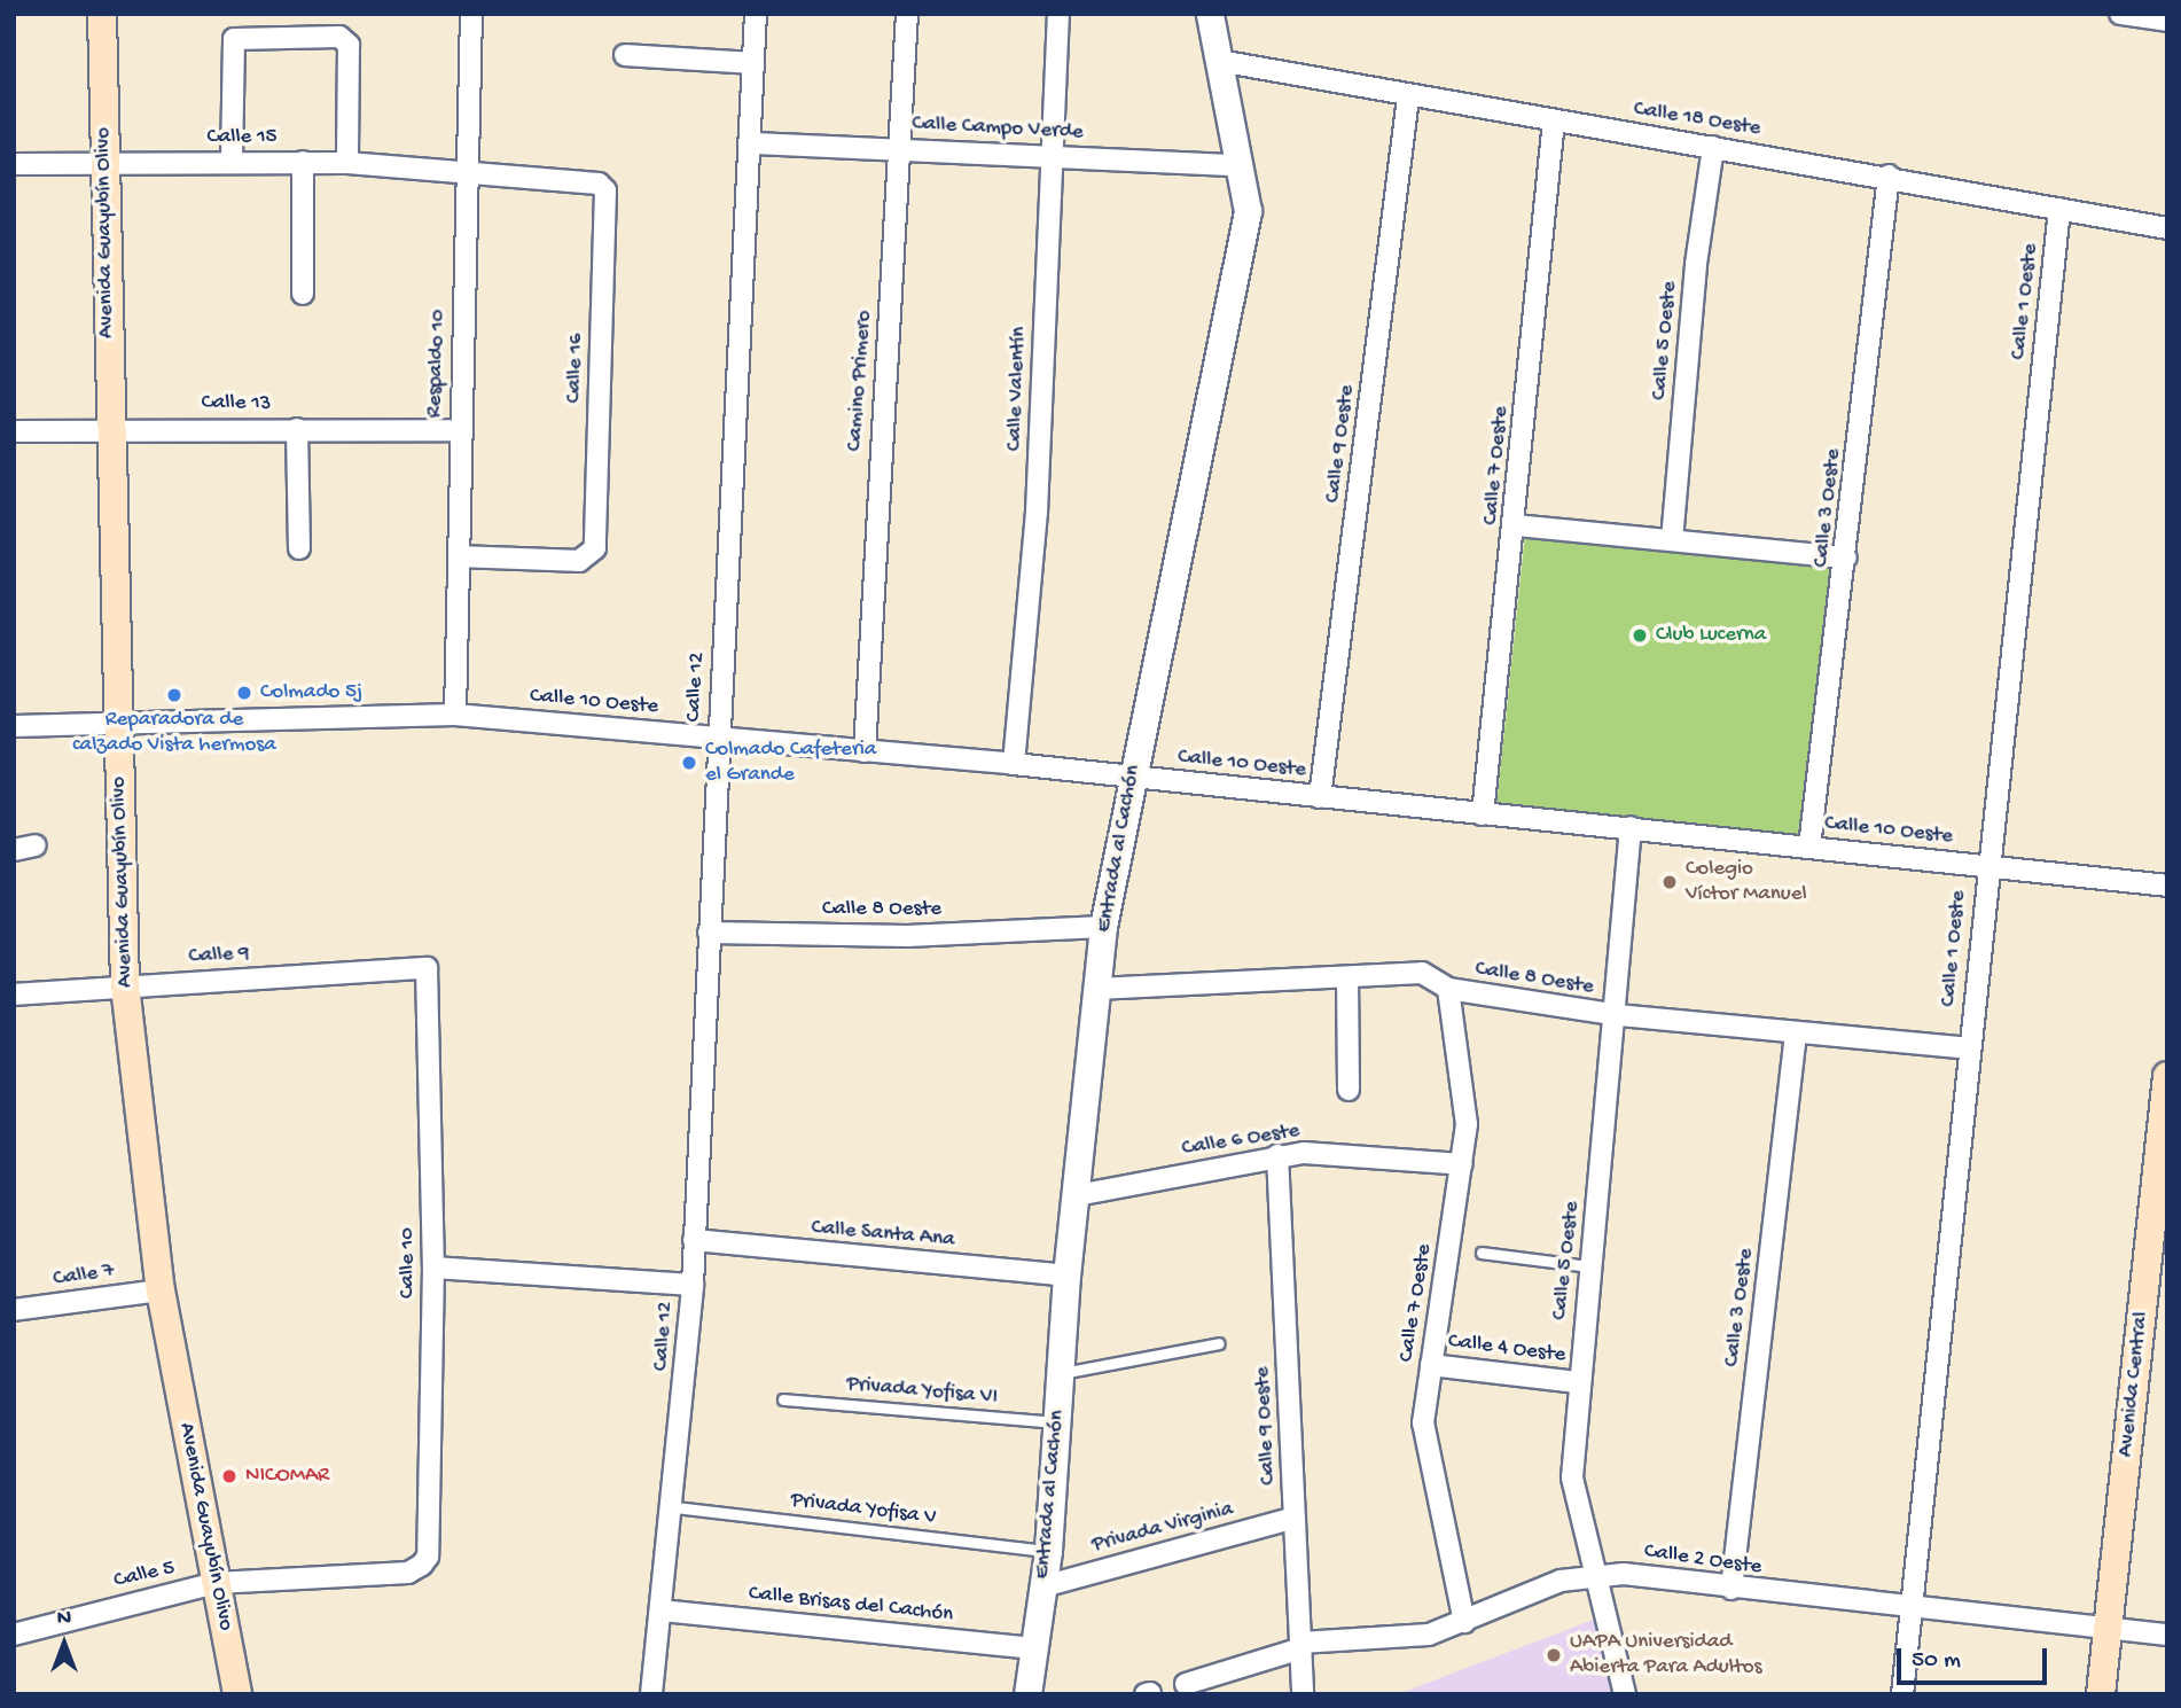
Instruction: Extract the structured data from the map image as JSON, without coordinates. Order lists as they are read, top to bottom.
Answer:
{
  "streets": {
    "main road": ["Avenida Guayubín Olivo", "Avenida Central"],
    "street": [
      "Calle 18 Oeste",
      "Calle Campo Verde",
      "Calle 15",
      "Calle 1 Oeste",
      "Calle 5 Oeste",
      "Respaldo 10",
      "Calle 16",
      "Camino Primero",
      "Calle Valentín",
      "Calle 13",
      "Calle 9 Oeste",
      "Calle 7 Oeste",
      "Calle 3 Oeste",
      "Calle 12",
      "Calle 10 Oeste",
      "Entrada al Cachón",
      "Calle 8 Oeste",
      "Calle 9",
      "Calle 6 Oeste",
      "Calle Santa Ana",
      "Calle 10",
      "Calle 7",
      "Calle 4 Oeste",
      "Privada Virginia",
      "Calle 2 Oeste",
      "Calle 5",
      "Calle Brisas del Cachón"
    ],
    "lane": ["Privada Yofisa VI", "Privada Yofisa V"]
  },
  "crossings": [
    ["Calle 18 Oeste", "Calle 1 Oeste"],
    ["Calle 18 Oeste", "Calle 5 Oeste"],
    ["Calle 18 Oeste", "Calle 9 Oeste"],
    ["Calle 18 Oeste", "Calle 7 Oeste"],
    ["Calle 18 Oeste", "Calle 3 Oeste"],
    ["Calle 18 Oeste", "Entrada al Cachón"],
    ["Calle Campo Verde", "Camino Primero"],
    ["Calle Campo Verde", "Calle Valentín"],
    ["Calle Campo Verde", "Calle 12"],
    ["Calle Campo Verde", "Entrada al Cachón"],
    ["Calle 15", "Avenida Guayubín Olivo"],
    ["Calle 15", "Respaldo 10"],
    ["Calle 15", "Calle 16"],
    ["Avenida Guayubín Olivo", "Calle 13"],
    ["Avenida Guayubín Olivo", "Calle 10 Oeste"],
    ["Avenida Guayubín Olivo", "Calle 9"],
    ["Avenida Guayubín Olivo", "Calle 7"],
    ["Avenida Guayubín Olivo", "Calle 5"],
    ["Calle 1 Oeste", "Calle 10 Oeste"],
    ["Calle 1 Oeste", "Calle 8 Oeste"],
    ["Calle 1 Oeste", "Calle 2 Oeste"],
    ["Calle 5 Oeste", "Calle 10 Oeste"],
    ["Calle 5 Oeste", "Calle 8 Oeste"],
    ["Calle 5 Oeste", "Calle 4 Oeste"],
    ["Calle 5 Oeste", "Calle 2 Oeste"],
    ["Respaldo 10", "Calle 16"],
    ["Respaldo 10", "Calle 13"],
    ["Respaldo 10", "Calle 10 Oeste"],
    ["Camino Primero", "Calle 10 Oeste"],
    ["Calle Valentín", "Calle 10 Oeste"],
    ["Calle 9 Oeste", "Calle 10 Oeste"],
    ["Calle 9 Oeste", "Calle 6 Oeste"],
    ["Calle 9 Oeste", "Privada Virginia"],
    ["Calle 9 Oeste", "Calle 2 Oeste"],
    ["Calle 7 Oeste", "Calle 10 Oeste"],
    ["Calle 7 Oeste", "Calle 8 Oeste"],
    ["Calle 7 Oeste", "Calle 6 Oeste"],
    ["Calle 7 Oeste", "Calle 4 Oeste"],
    ["Calle 7 Oeste", "Calle 2 Oeste"],
    ["Calle 3 Oeste", "Calle 10 Oeste"],
    ["Calle 3 Oeste", "Calle 8 Oeste"],
    ["Calle 3 Oeste", "Calle 2 Oeste"],
    ["Calle 12", "Calle 10 Oeste"],
    ["Calle 12", "Calle 8 Oeste"],
    ["Calle 12", "Calle Santa Ana"],
    ["Calle 12", "Privada Yofisa V"],
    ["Calle 12", "Calle Brisas del Cachón"],
    ["Calle 10 Oeste", "Entrada al Cachón"],
    ["Entrada al Cachón", "Calle 8 Oeste"],
    ["Entrada al Cachón", "Calle 6 Oeste"],
    ["Entrada al Cachón", "Calle Santa Ana"],
    ["Entrada al Cachón", "Privada Yofisa VI"],
    ["Entrada al Cachón", "Privada Yofisa V"],
    ["Entrada al Cachón", "Privada Virginia"],
    ["Entrada al Cachón", "Calle Brisas del Cachón"],
    ["Calle 9", "Calle 10"],
    ["Calle 10", "Calle 5"],
    ["Avenida Central", "Calle 2 Oeste"]
  ],
  "places": [
    "Club Lucerna",
    "Colmado 5j",
    "Reparadora de calzado Vista hermosa",
    "Colmado Cafeteria el Grande",
    "Colegio Víctor Manuel",
    "NICOMAR",
    "UAPA Universidad Abierta Para Adultos"
  ],
  "scale_bar": "50 m",
  "north": "top"
}
